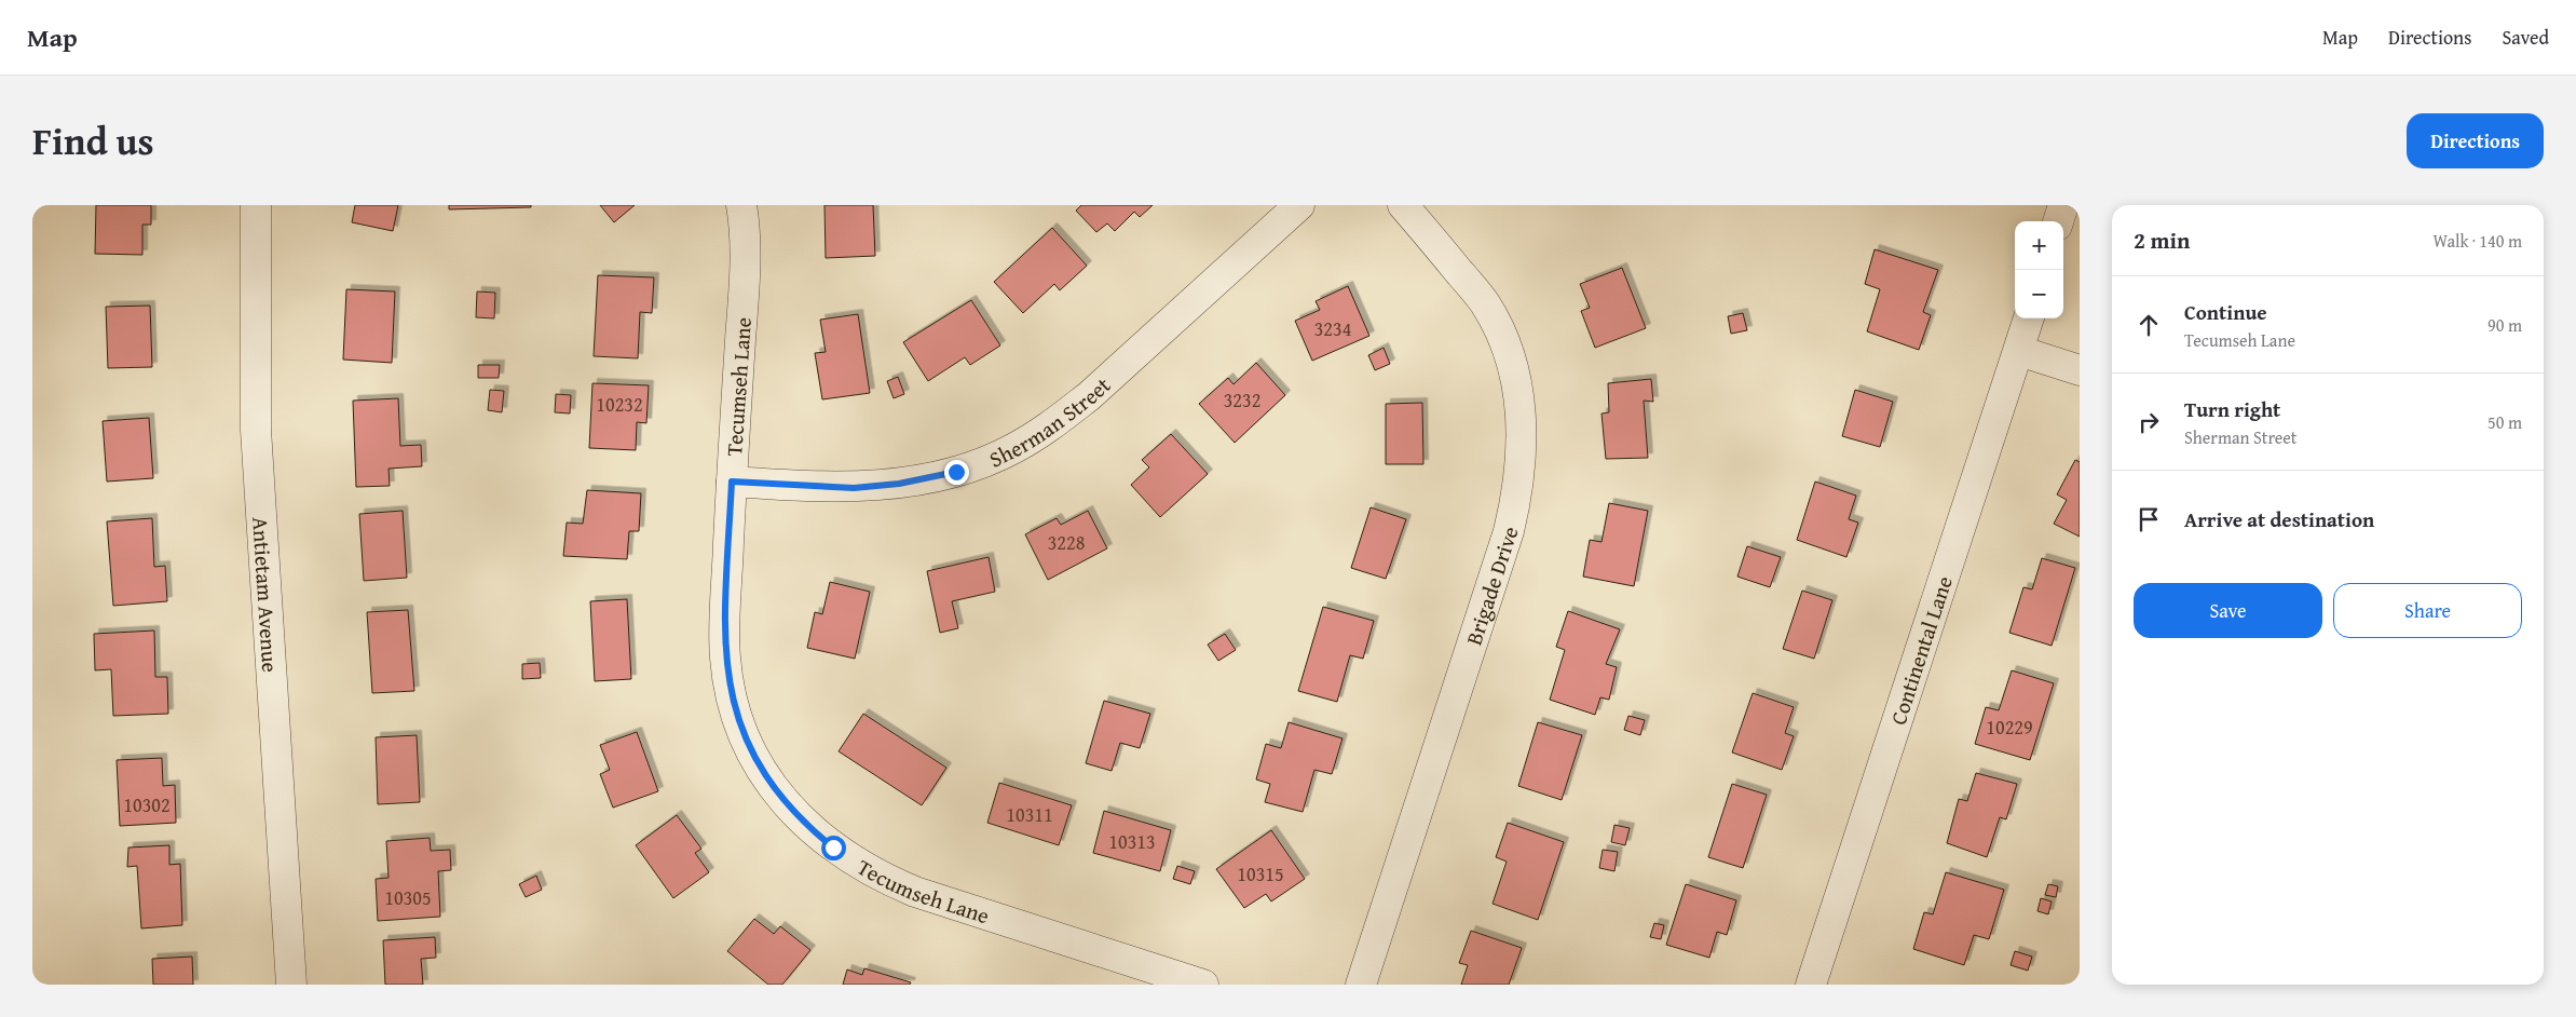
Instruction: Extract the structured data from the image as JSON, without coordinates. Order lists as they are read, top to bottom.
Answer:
{
  "streets": {
    "street": [
      "Tecumseh Lane",
      "Sherman Street",
      "Brigade Drive",
      "Antietam Avenue",
      "Continental Lane"
    ]
  },
  "crossings": [
    ["Tecumseh Lane", "Sherman Street"]
  ],
  "house_numbers": [
    "3234",
    "3232",
    "10232",
    "3228",
    "10229",
    "10302",
    "10311",
    "10313",
    "10315",
    "10305"
  ],
  "page": {
    "header": "Map",
    "nav": ["Map", "Directions", "Saved"],
    "title": "Find us",
    "buttons": [
      "Directions",
      ["Save", "Share"]
    ],
    "heading": ["2 min", "Walk · 140 m"],
    "map_buttons": ["+", "−"],
    "list": [
      ["Continue", "Tecumseh Lane", "90 m"],
      ["Turn right", "Sherman Street", "50 m"],
      "Arrive at destination"
    ]
  }
}
